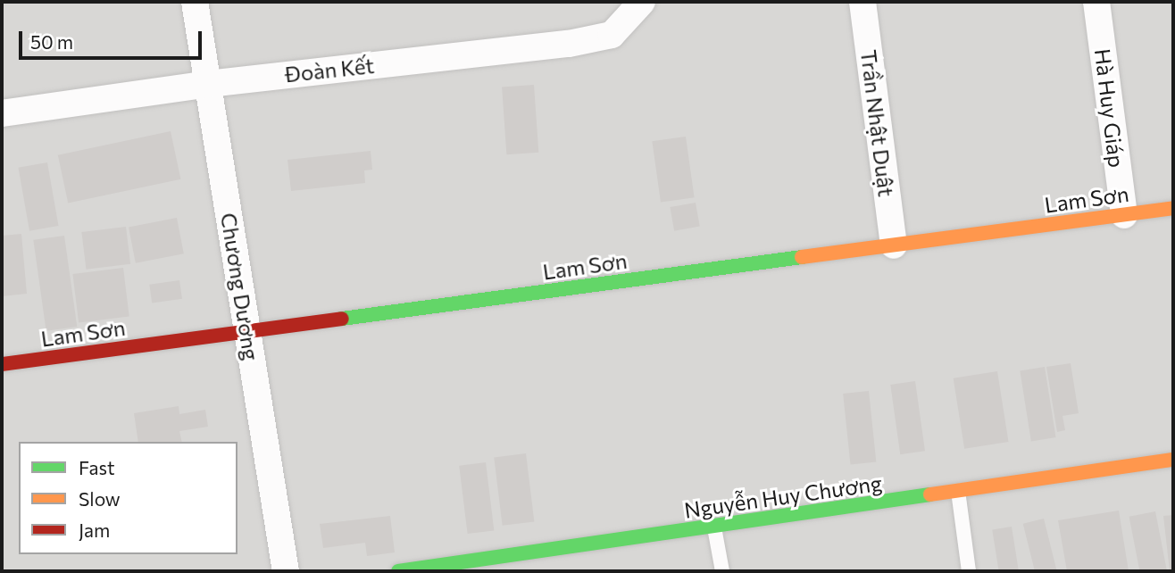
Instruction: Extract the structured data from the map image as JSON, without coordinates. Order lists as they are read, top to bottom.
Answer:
{
  "streets": {
    "street": [
      "Đoàn Kết",
      "Hà Huy Giáp",
      "Trần Nhật Duật",
      "Lam Sơn",
      "Chương Dương",
      "Nguyễn Huy Chương"
    ]
  },
  "crossings": [
    ["Đoàn Kết", "Chương Dương"],
    ["Hà Huy Giáp", "Lam Sơn"],
    ["Trần Nhật Duật", "Lam Sơn"],
    ["Lam Sơn", "Chương Dương"]
  ],
  "legend": ["Fast", "Slow", "Jam"],
  "scale_bar": "50 m"
}
